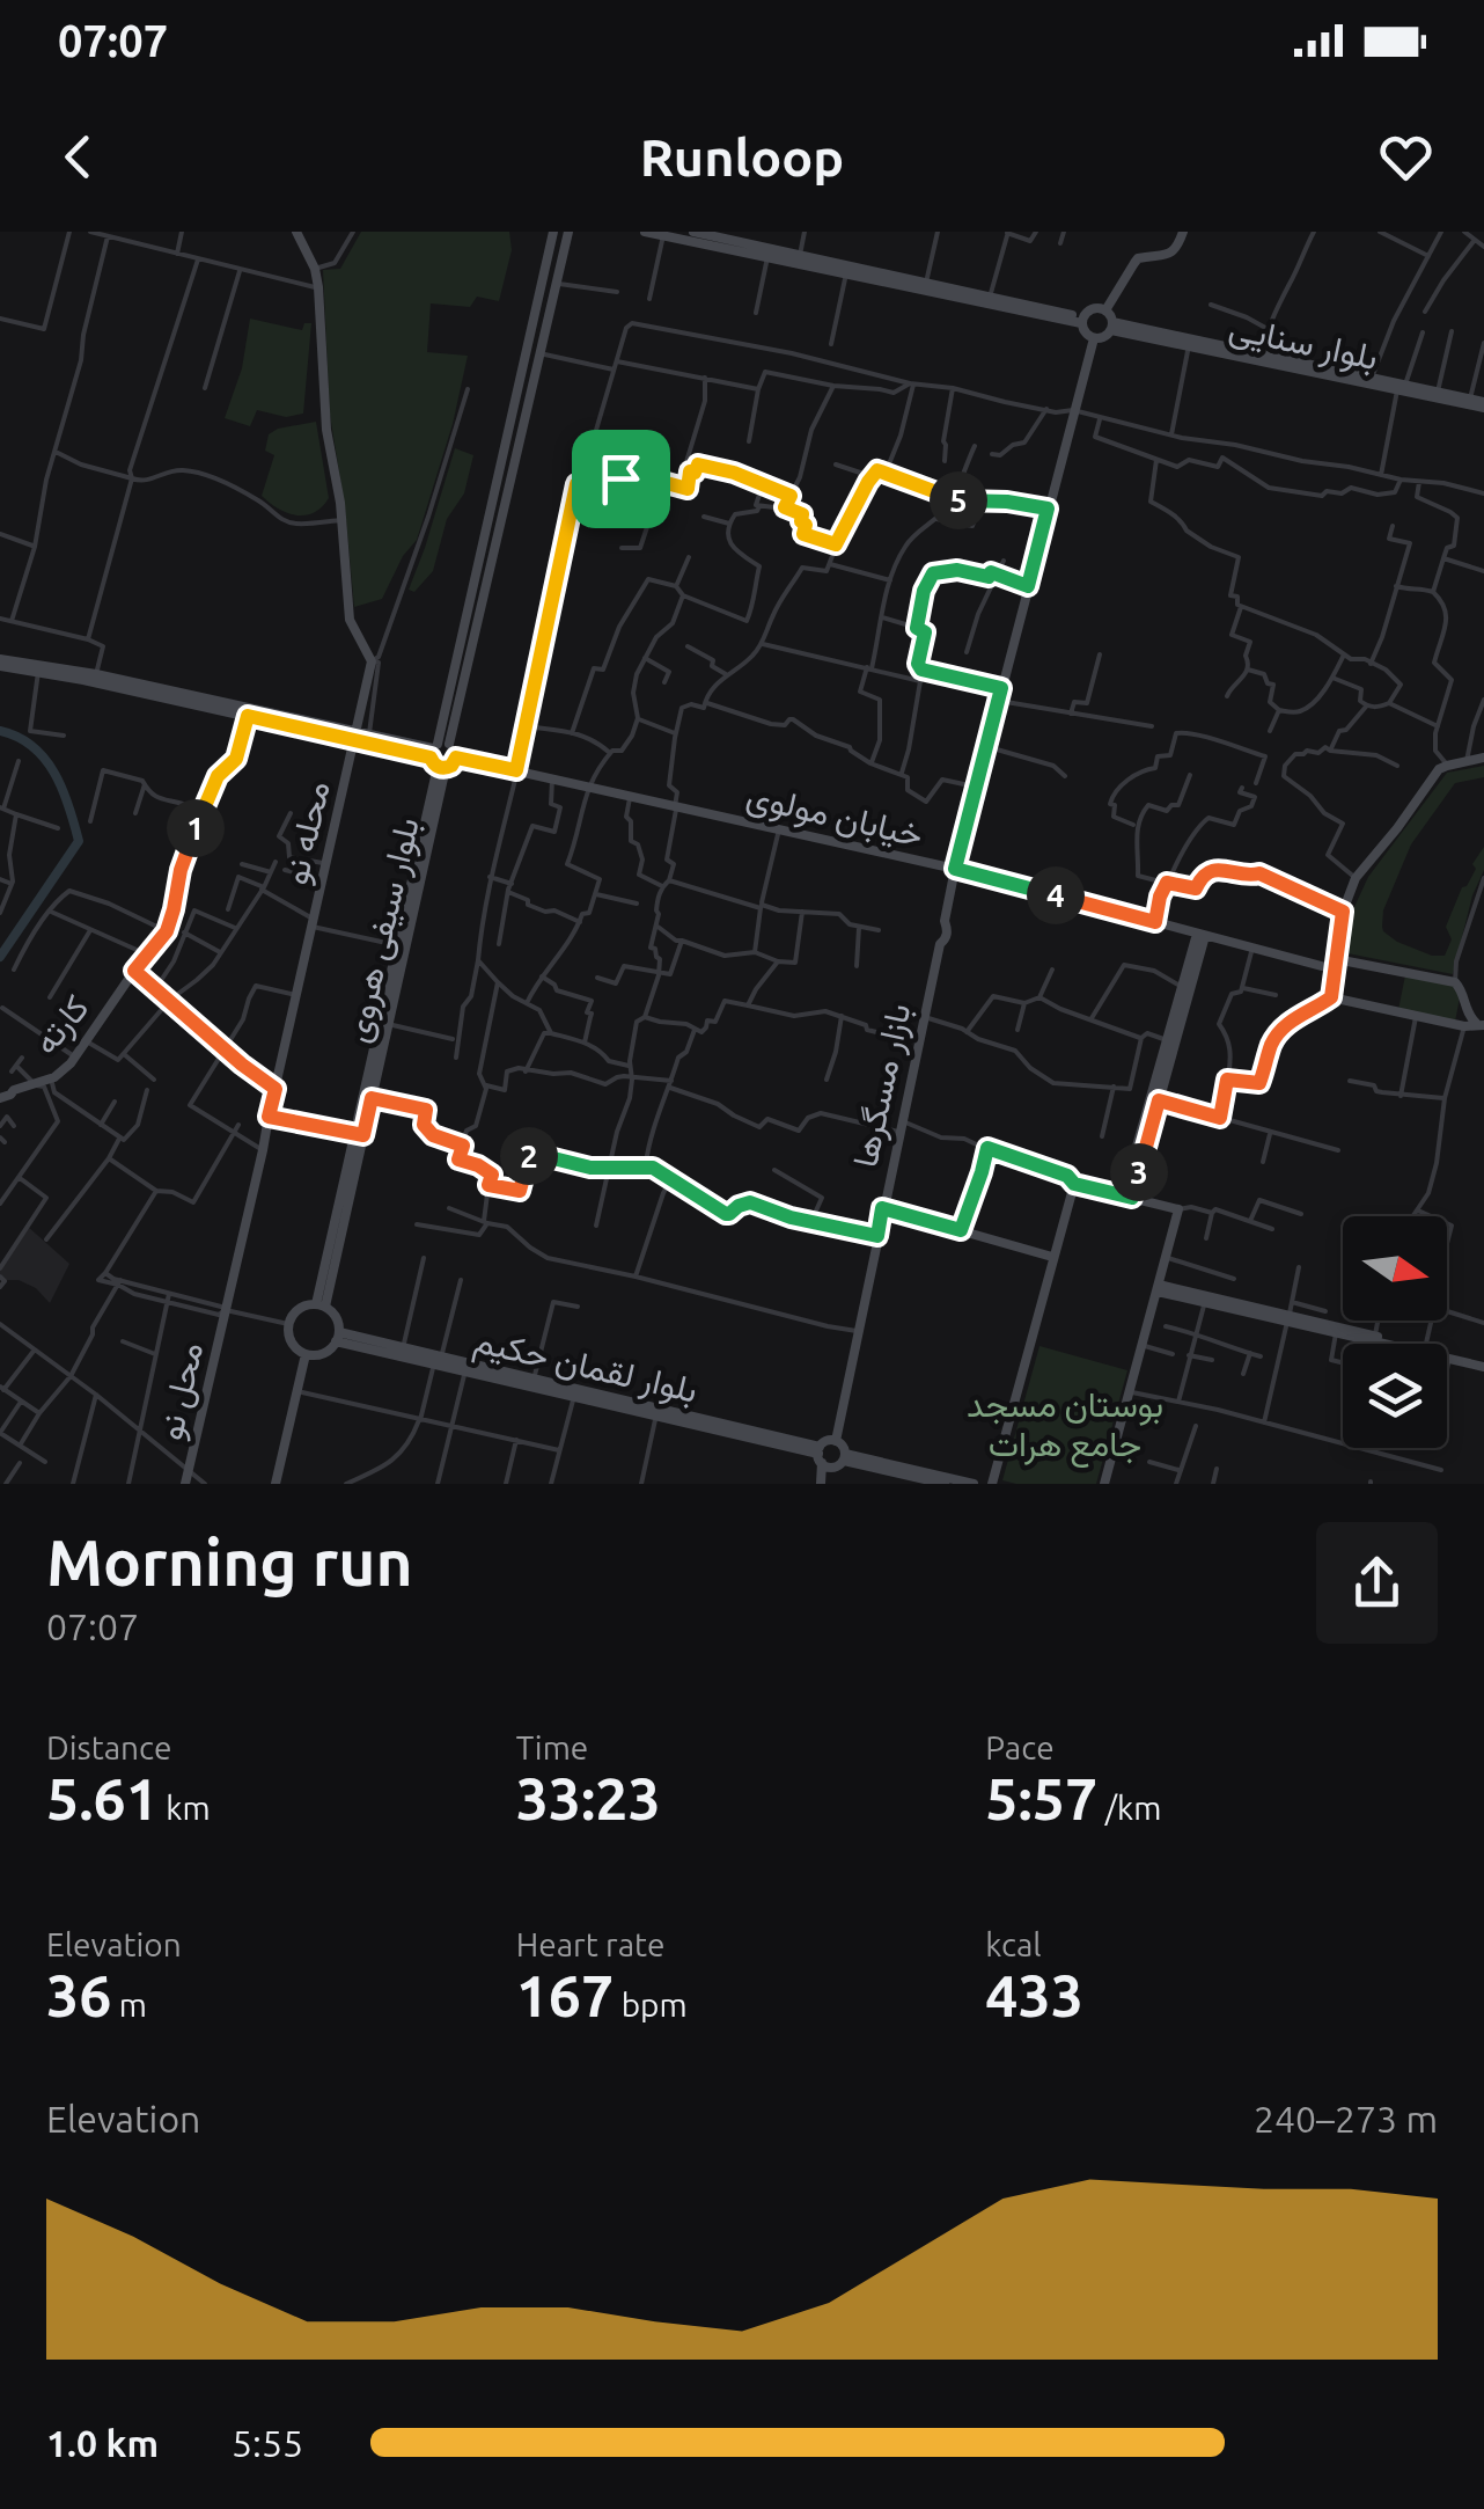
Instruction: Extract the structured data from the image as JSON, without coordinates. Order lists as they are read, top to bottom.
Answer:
{
  "streets": {
    "street": [
      "بلوار سنایی",
      "خیابان مولوی",
      "محله نو",
      "بلوار سیفی هروی",
      "کارته",
      "بازار مسگرها",
      "بلوار لقمان حکیم",
      "محل نو"
    ]
  },
  "crossings": [
    ["بلوار سنایی", "بازار مسگرها"],
    ["خیابان مولوی", "بازار مسگرها"],
    ["محله نو", "محل نو"],
    ["بلوار سیفی هروی", "بلوار لقمان حکیم"],
    ["بازار مسگرها", "بلوار لقمان حکیم"]
  ],
  "parks": ["بوستان مسجد جامع هرات"],
  "north": "right",
  "page": {
    "status": "07:07",
    "header": "Runloop",
    "pins": [
      "5",
      "1",
      "4",
      "2",
      "3"
    ],
    "heading": ["Morning run", "07:07"],
    "stats": [
      ["Distance", "5.61 km"],
      ["Time", "33:23"],
      ["Pace", "5:57 /km"],
      ["Elevation", "36 m"],
      ["Heart rate", "167 bpm"],
      ["kcal", "433"]
    ],
    "chart": ["Elevation", "240–273 m"],
    "list": [
      {
        "name": "1.0 km",
        "note": "5:55"
      }
    ]
  }
}
